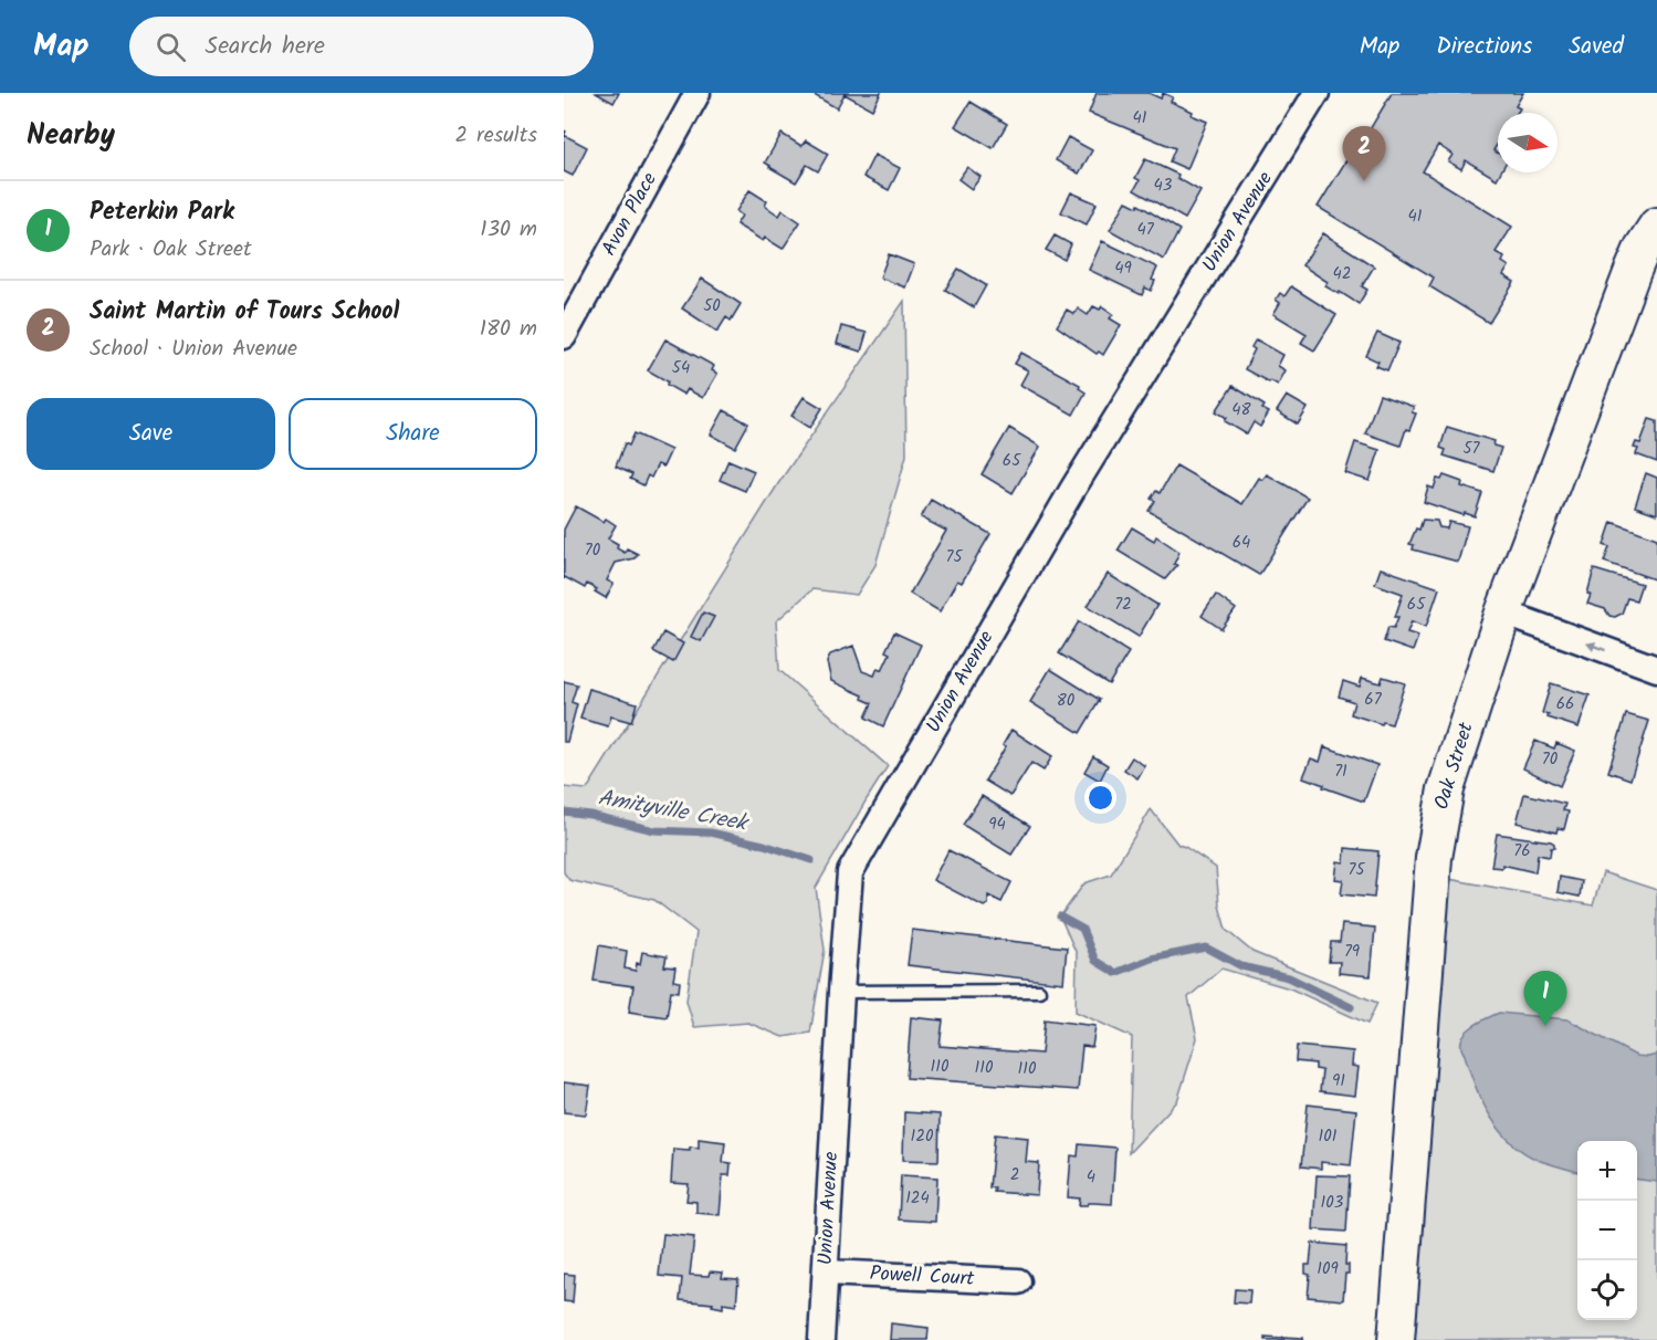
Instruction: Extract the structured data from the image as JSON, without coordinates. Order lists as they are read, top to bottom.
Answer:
{
  "streets": {
    "main road": ["Oak Street"],
    "street": ["Avon Place", "Union Avenue", "Powell Court"]
  },
  "crossings": [
    ["Union Avenue", "Powell Court"]
  ],
  "water": ["Amityville Creek"],
  "house_numbers": [
    "41",
    "43",
    "41",
    "47",
    "49",
    "42",
    "50",
    "54",
    "48",
    "57",
    "65",
    "64",
    "70",
    "75",
    "72",
    "65",
    "67",
    "80",
    "66",
    "70",
    "71",
    "94",
    "76",
    "75",
    "79",
    "110",
    "110",
    "110",
    "91",
    "120",
    "101",
    "2",
    "4",
    "124",
    "103",
    "109"
  ],
  "north": "right",
  "page": {
    "header": "Map",
    "search": "Search here",
    "nav": ["Map", "Directions", "Saved"],
    "heading": ["Nearby", "2 results"],
    "pins": ["2", "1"],
    "list": [
      {
        "mark": "1",
        "name": "Peterkin Park",
        "note": "Park · Oak Street",
        "value": "130 m"
      },
      {
        "mark": "2",
        "name": "Saint Martin of Tours School",
        "note": "School · Union Avenue",
        "value": "180 m"
      }
    ],
    "buttons": ["Save", "Share"],
    "map_buttons": ["+", "−"]
  }
}
